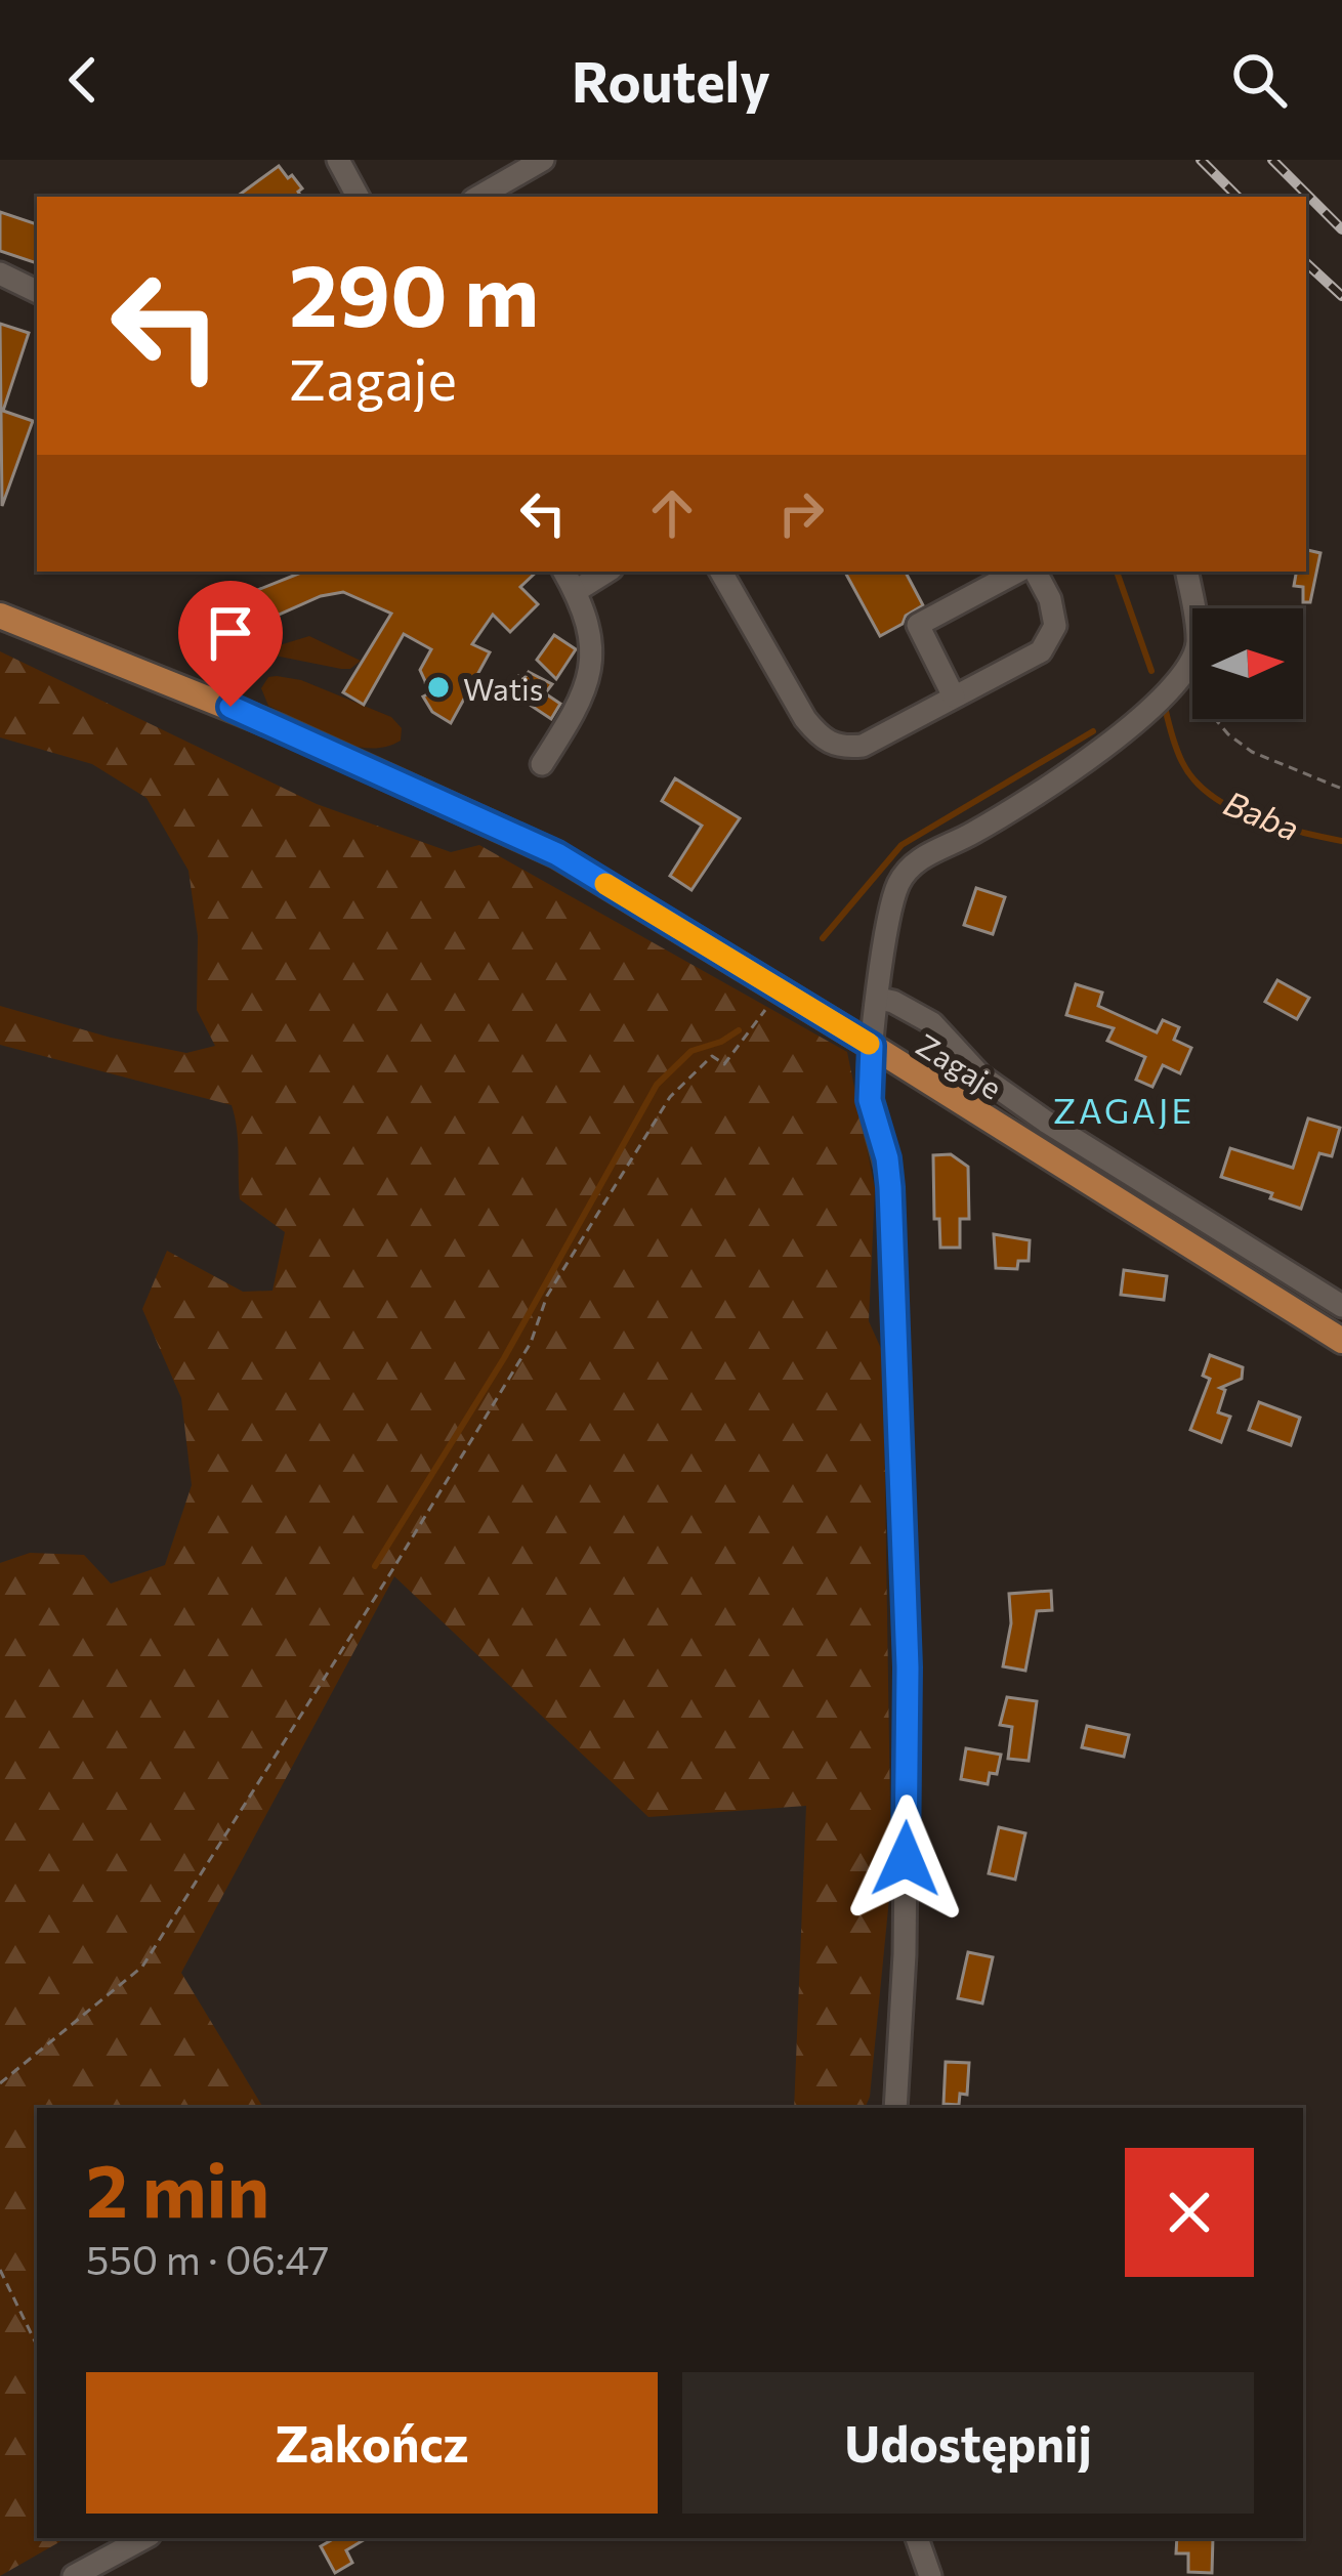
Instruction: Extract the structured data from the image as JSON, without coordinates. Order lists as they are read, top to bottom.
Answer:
{
  "streets": {
    "main road": ["Zagaje"]
  },
  "districts": ["ZAGAJE"],
  "water": ["Baba"],
  "places": ["Watis"],
  "north": "right",
  "page": {
    "header": "Routely",
    "turn": ["290 m", "Zagaje"],
    "heading": ["2 min", "550 m · 06:47"],
    "buttons": ["Zakończ", "Udostępnij"]
  }
}
